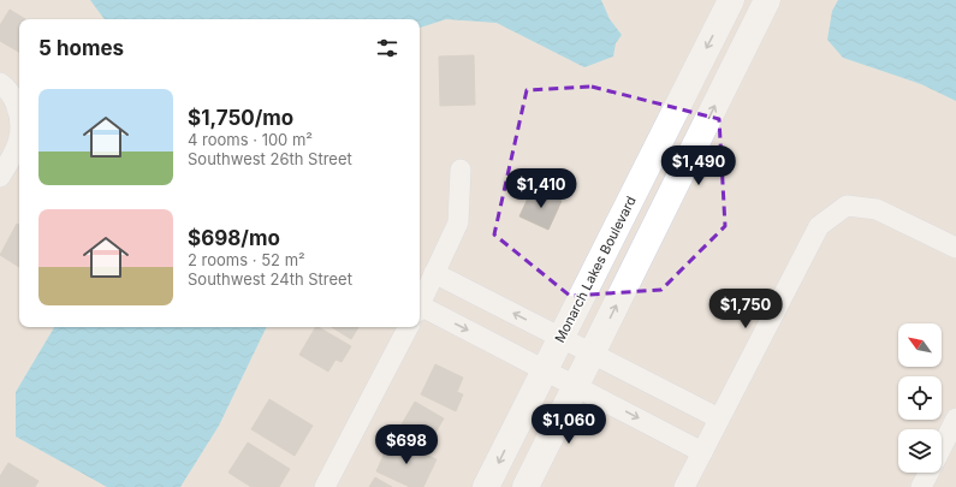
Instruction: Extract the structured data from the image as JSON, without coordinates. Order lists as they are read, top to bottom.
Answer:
{
  "streets": {
    "street": ["Monarch Lakes Boulevard"]
  },
  "north": "top left",
  "page": {
    "heading": "5 homes",
    "list": [
      {
        "name": "$1,750/mo",
        "note": "4 rooms · 100 m² · Southwest 26th Street"
      },
      {
        "name": "$698/mo",
        "note": "2 rooms · 52 m² · Southwest 24th Street"
      }
    ],
    "price": [
      "$1,490",
      "$1,410",
      "$1,750",
      "$1,060",
      "$698"
    ]
  }
}
